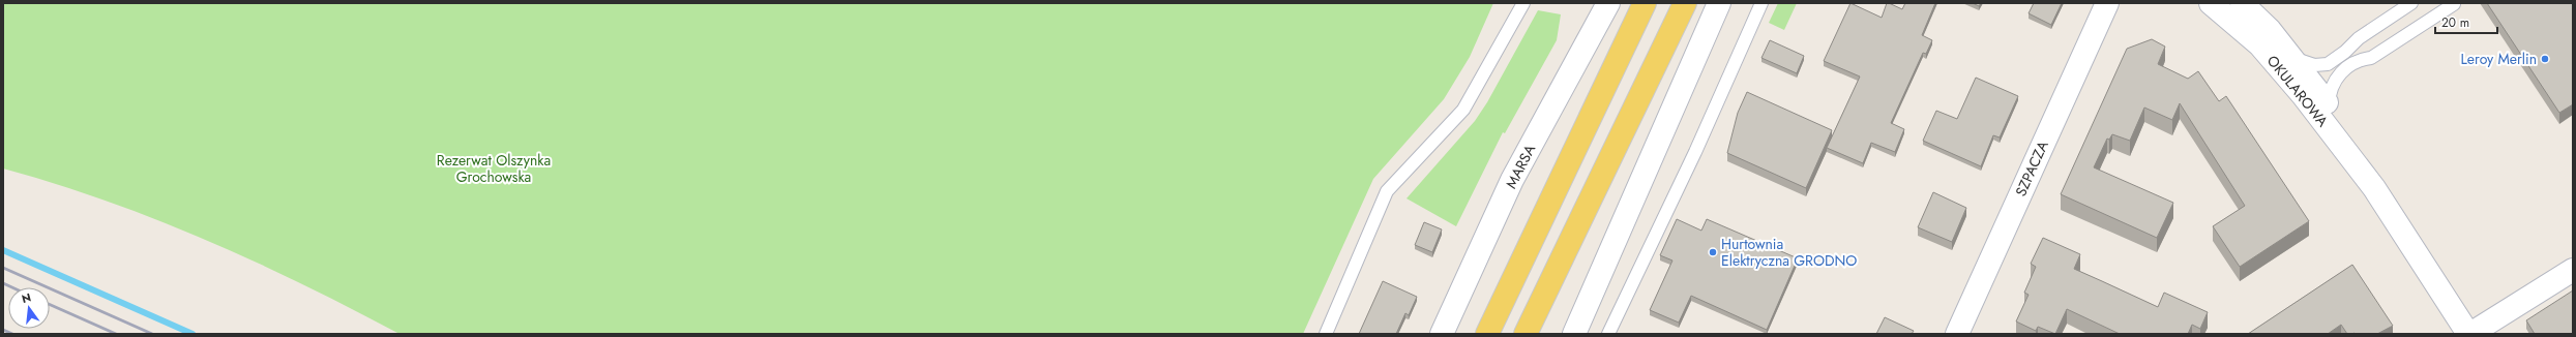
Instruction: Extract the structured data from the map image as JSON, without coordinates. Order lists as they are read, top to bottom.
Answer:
{
  "streets": {
    "street": ["OKULAROWA", "MARSA", "SZPACZA"]
  },
  "parks": ["Rezerwat Olszynka Grochowska"],
  "places": ["Leroy Merlin", "Hurtownia Elektryczna GRODNO"],
  "scale_bar": "20 m",
  "north": "top"
}
